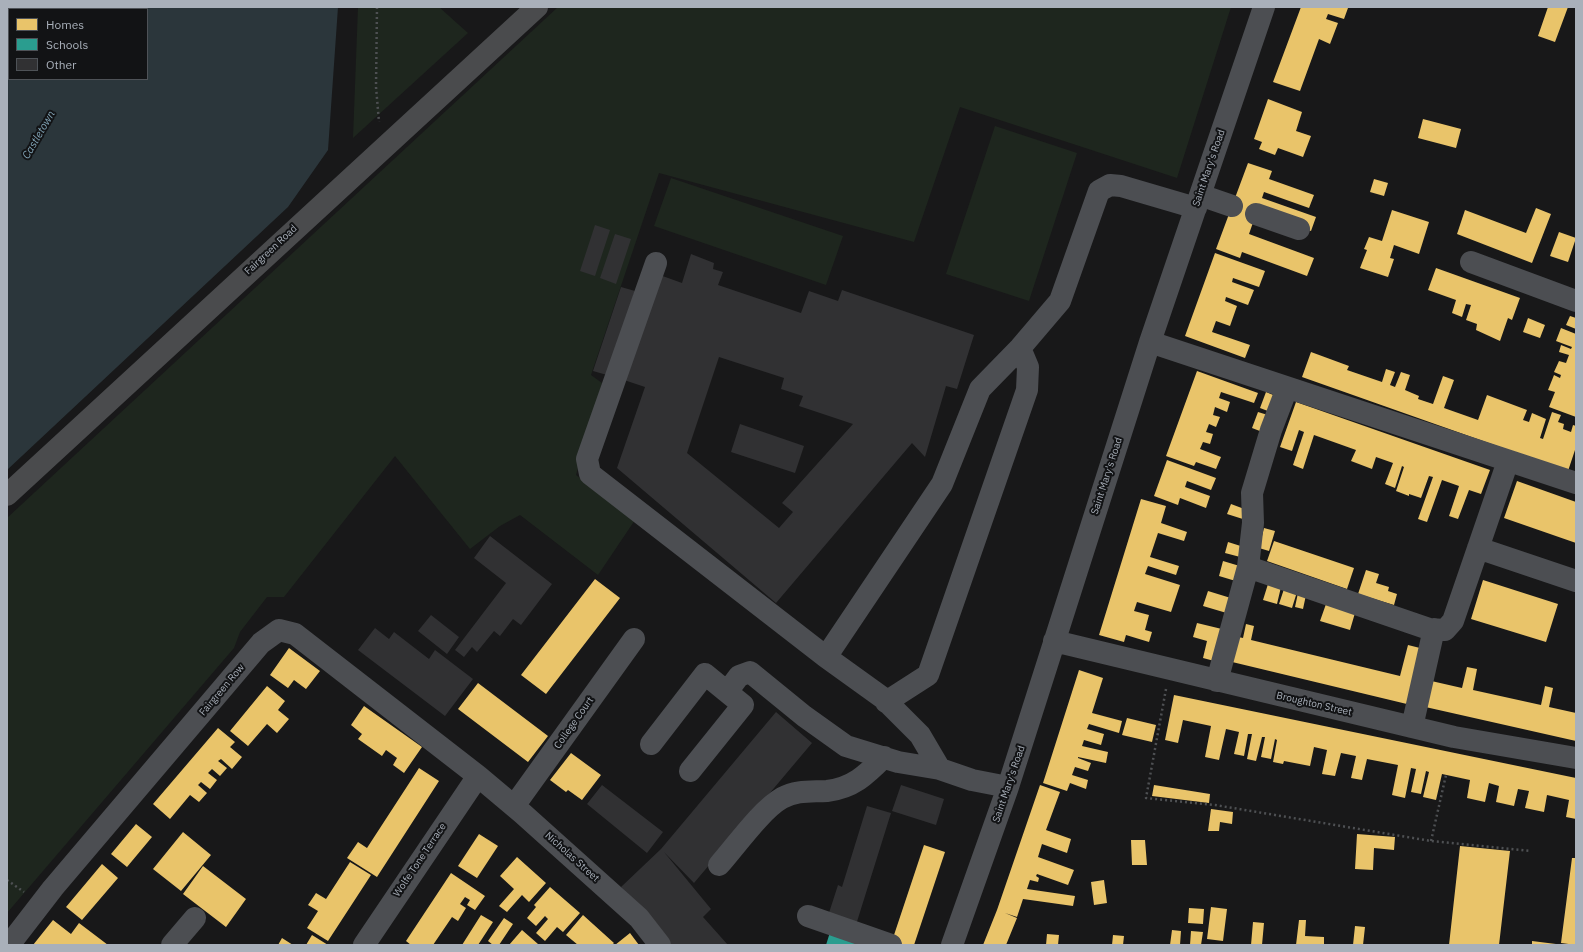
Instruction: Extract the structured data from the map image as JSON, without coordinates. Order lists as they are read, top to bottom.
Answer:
{
  "streets": {
    "main road": ["Fairgreen Road"],
    "street": [
      "Saint Mary's Road",
      "Fairgreen Row",
      "Broughton Street",
      "College Court",
      "Nicholas Street",
      "Wolfe Tone Terrace"
    ]
  },
  "crossings": [
    ["Saint Mary's Road", "Broughton Street"],
    ["Fairgreen Row", "Nicholas Street"],
    ["Fairgreen Row", "Wolfe Tone Terrace"],
    ["College Court", "Nicholas Street"],
    ["Nicholas Street", "Wolfe Tone Terrace"]
  ],
  "water": ["Castletown"],
  "legend": ["Homes", "Schools", "Other"]
}
